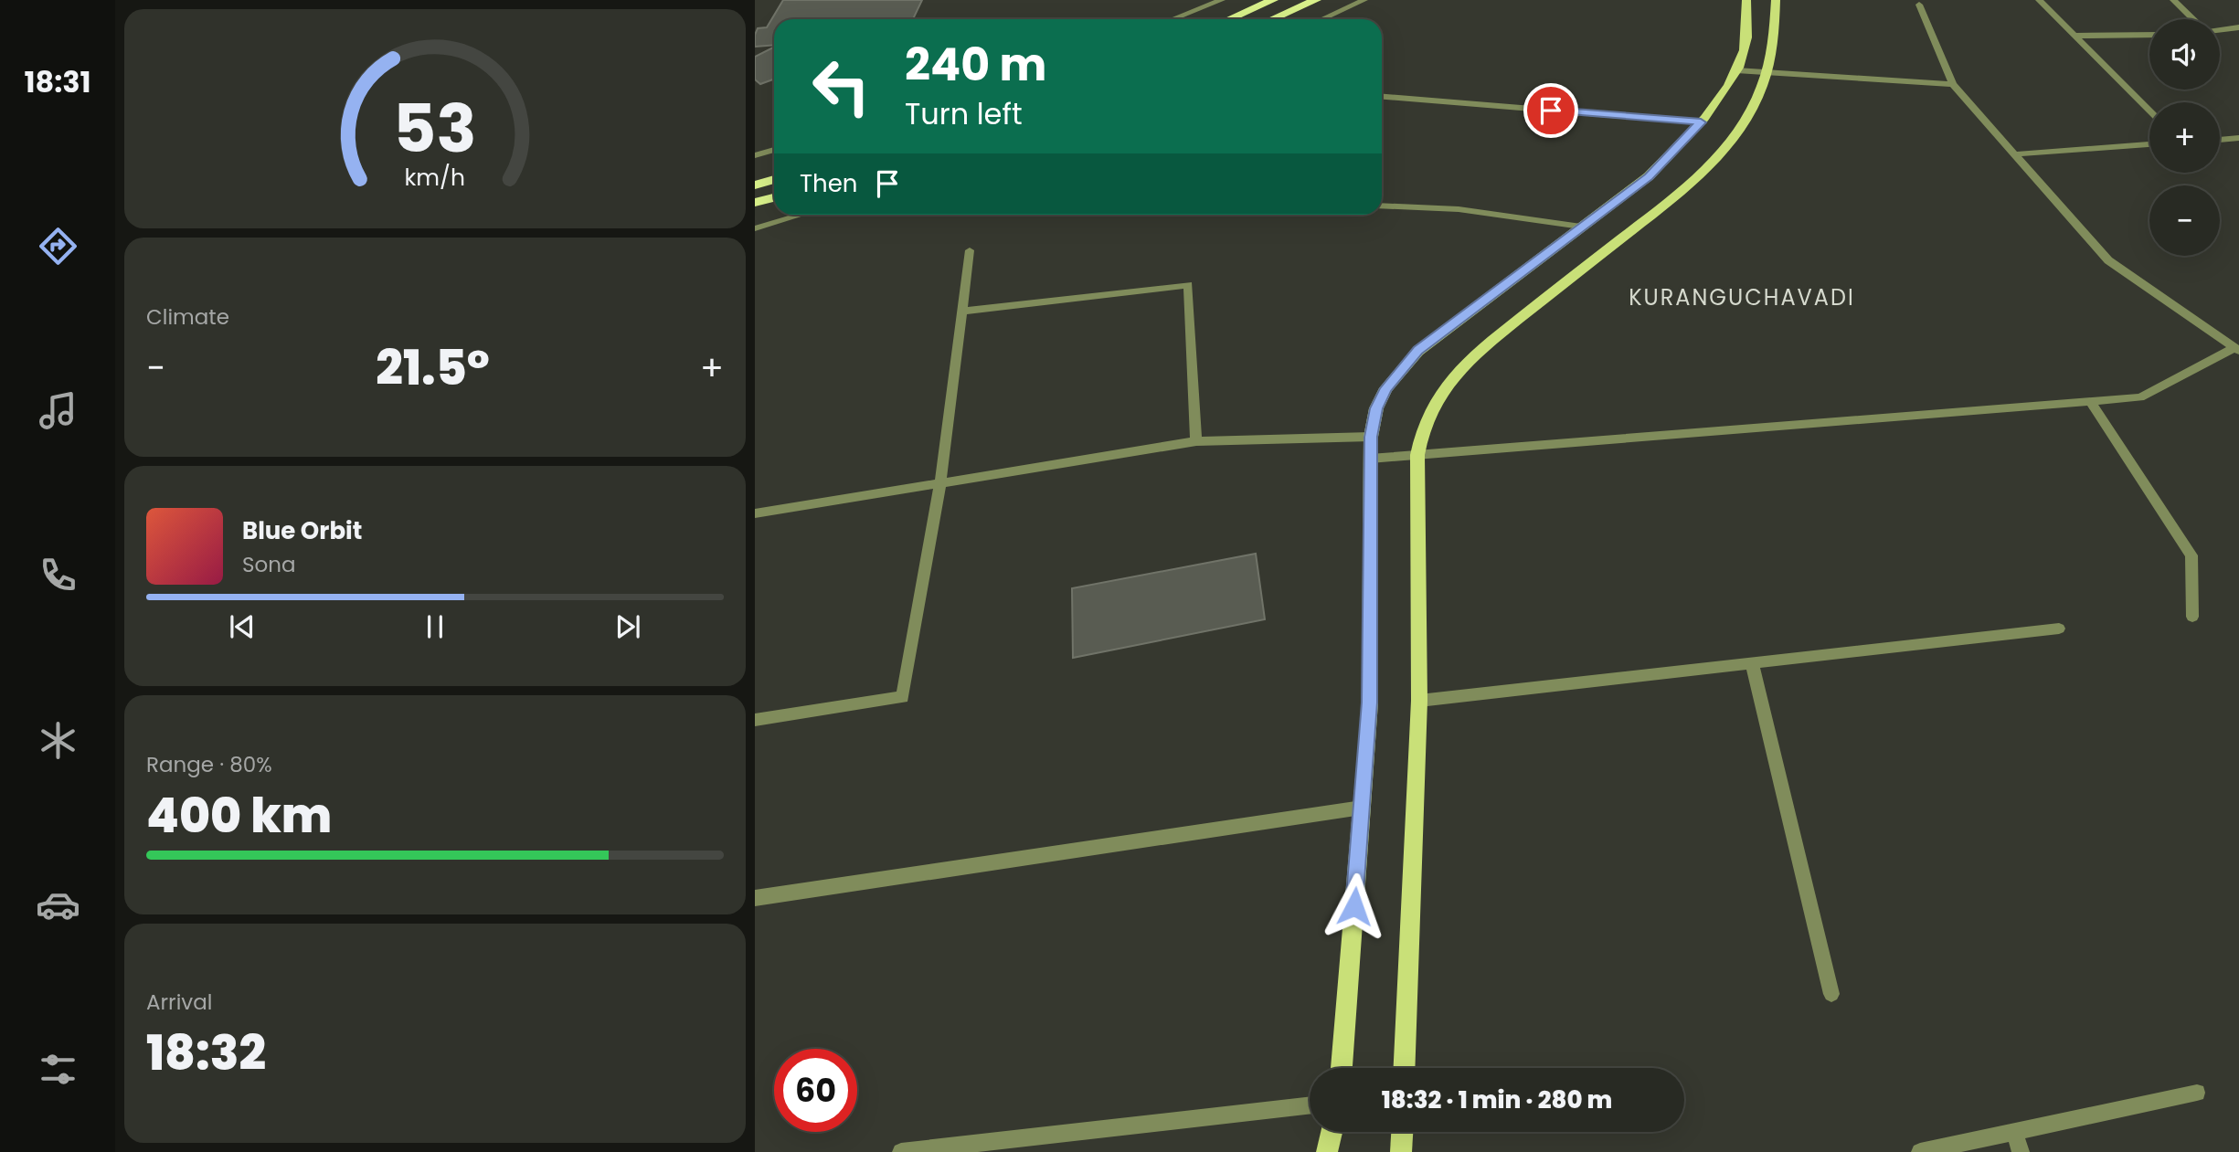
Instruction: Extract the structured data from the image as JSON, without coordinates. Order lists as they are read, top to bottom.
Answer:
{
  "districts": ["KURANGUCHAVADI"],
  "page": {
    "tabs": "18:31",
    "map_buttons": ["+", "−"],
    "turn": ["240 m", "Turn left"],
    "then": "Then",
    "tile": [
      "Climate",
      ["Range · 80%", "400 km"],
      ["Arrival", "18:32"]
    ],
    "heat": ["−", "21.5°", "+"],
    "song": ["Blue Orbit", "Sona"],
    "limit": "60",
    "trip": "18:32 · 1 min · 280 m",
    "gauge": ["53", "km/h"]
  }
}
